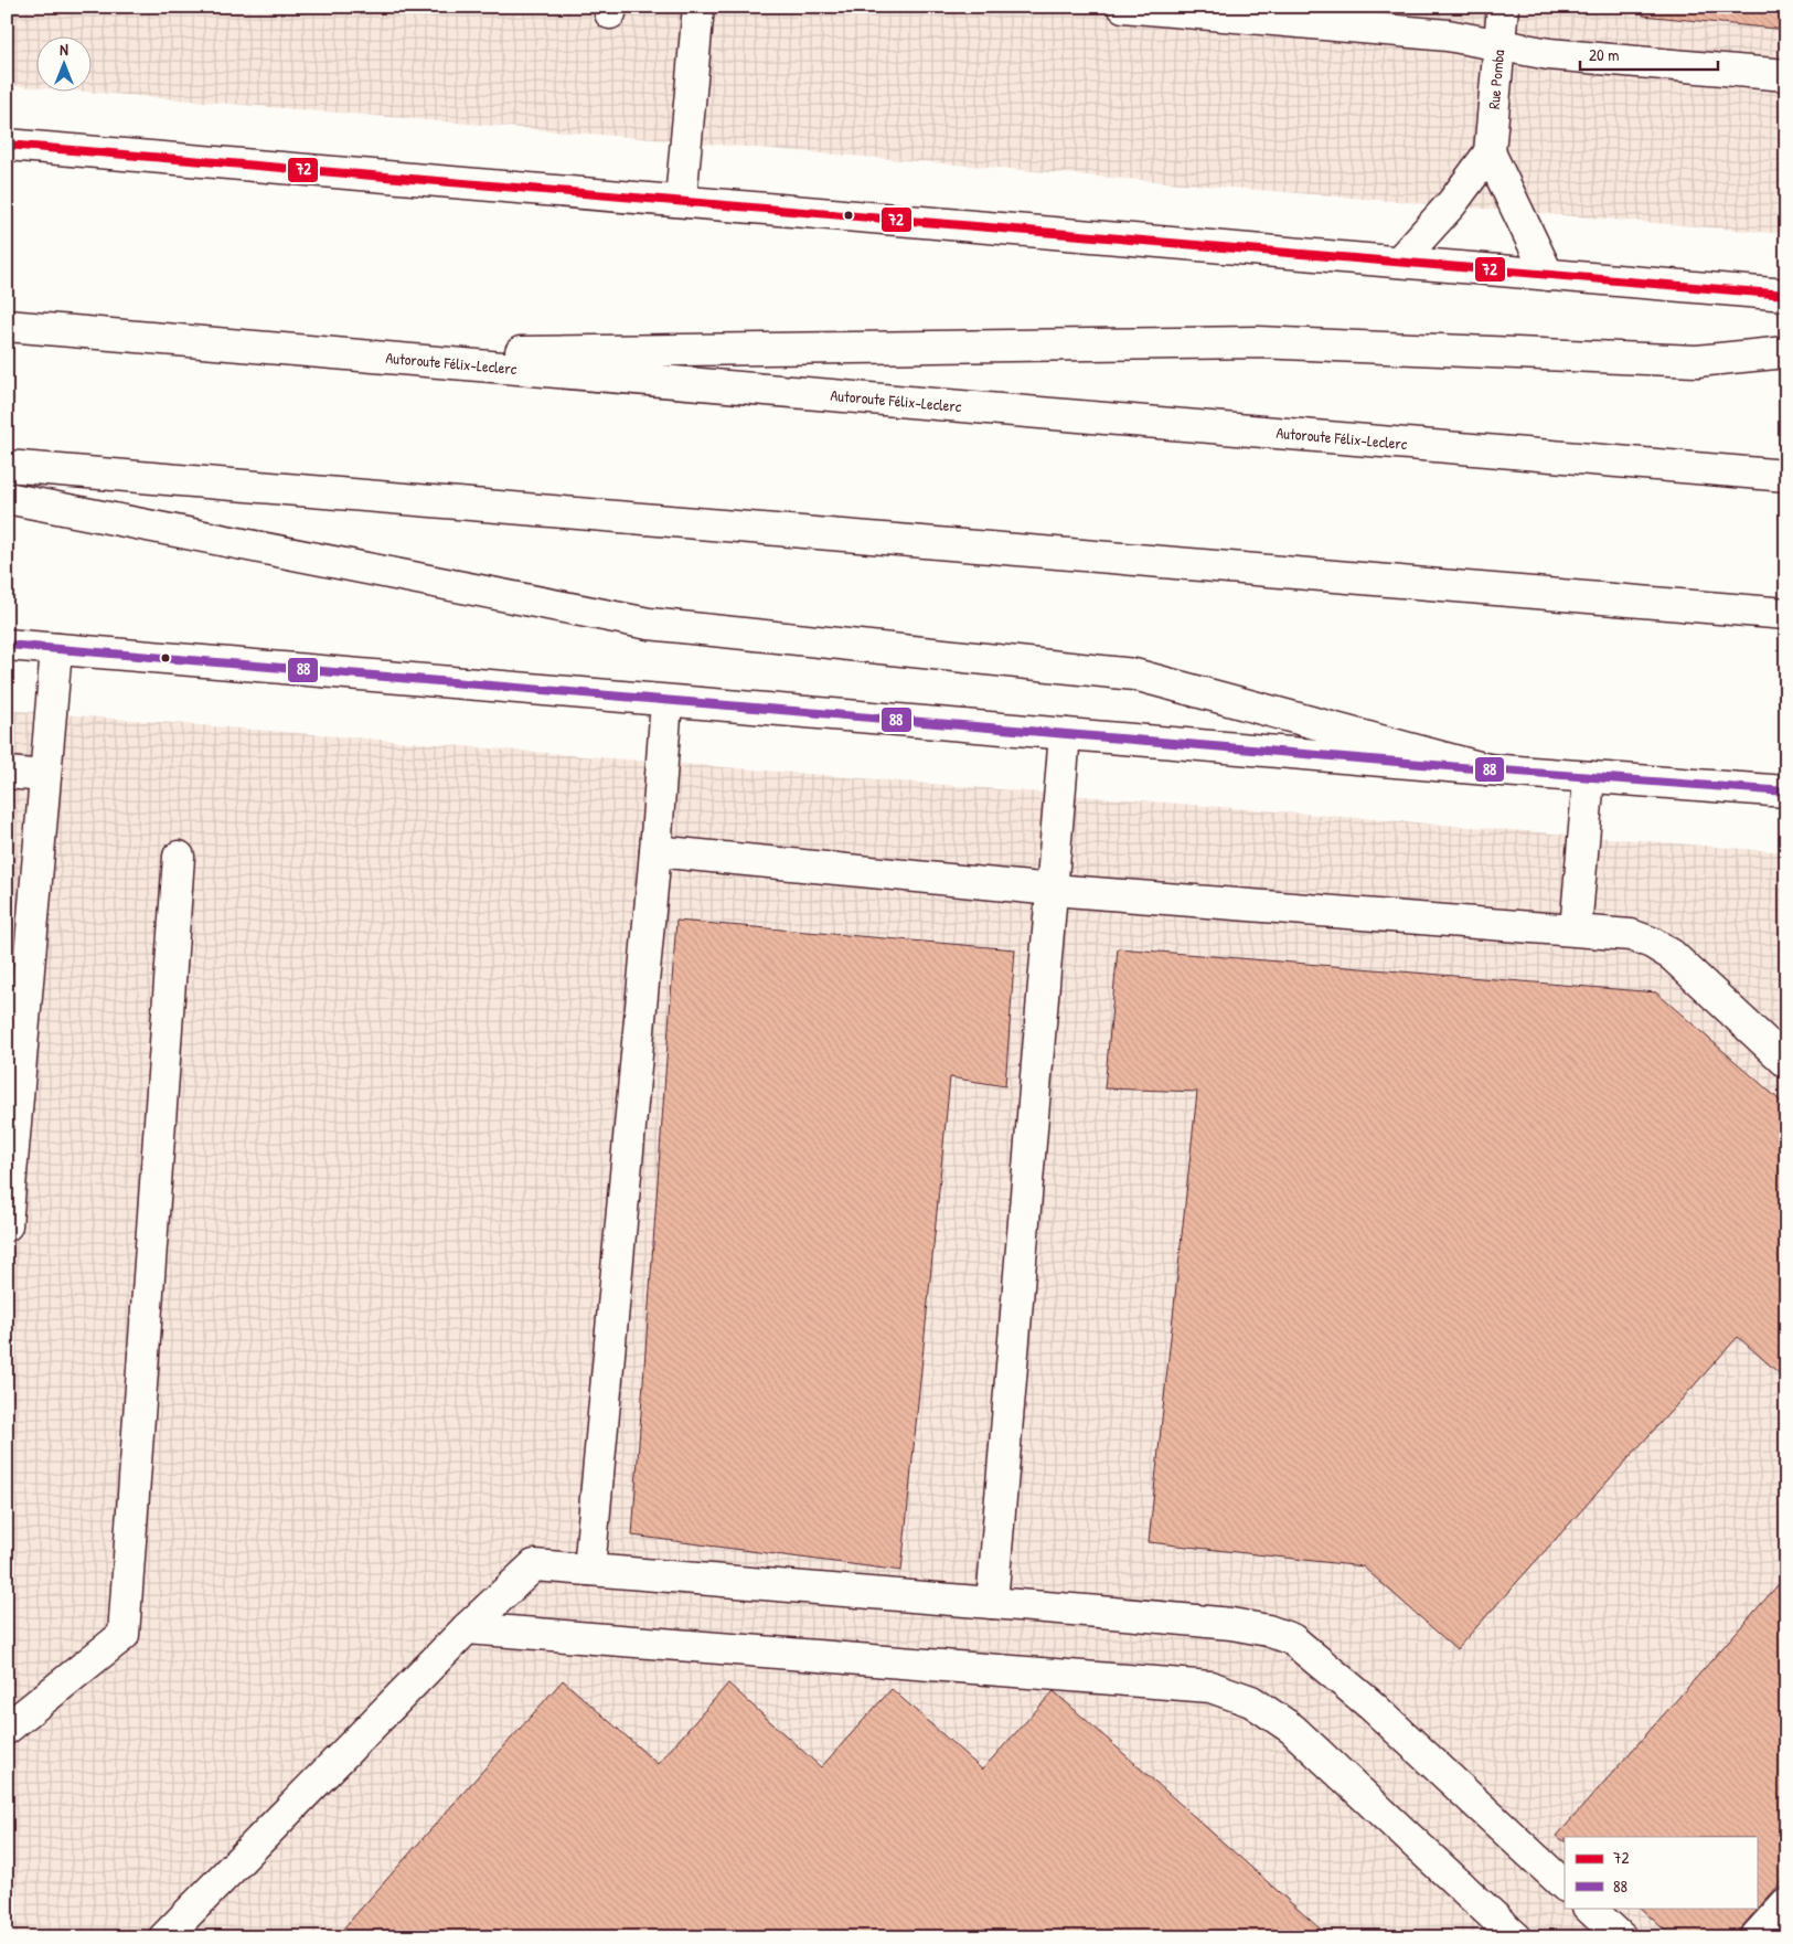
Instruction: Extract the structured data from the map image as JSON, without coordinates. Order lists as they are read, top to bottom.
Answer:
{
  "streets": {
    "main road": ["Rue Pomba", "Autoroute Félix-Leclerc"]
  },
  "lines": ["transit line 72", "transit line 88"],
  "legend": ["72", "88"],
  "scale_bar": "20 m",
  "north": "top"
}
